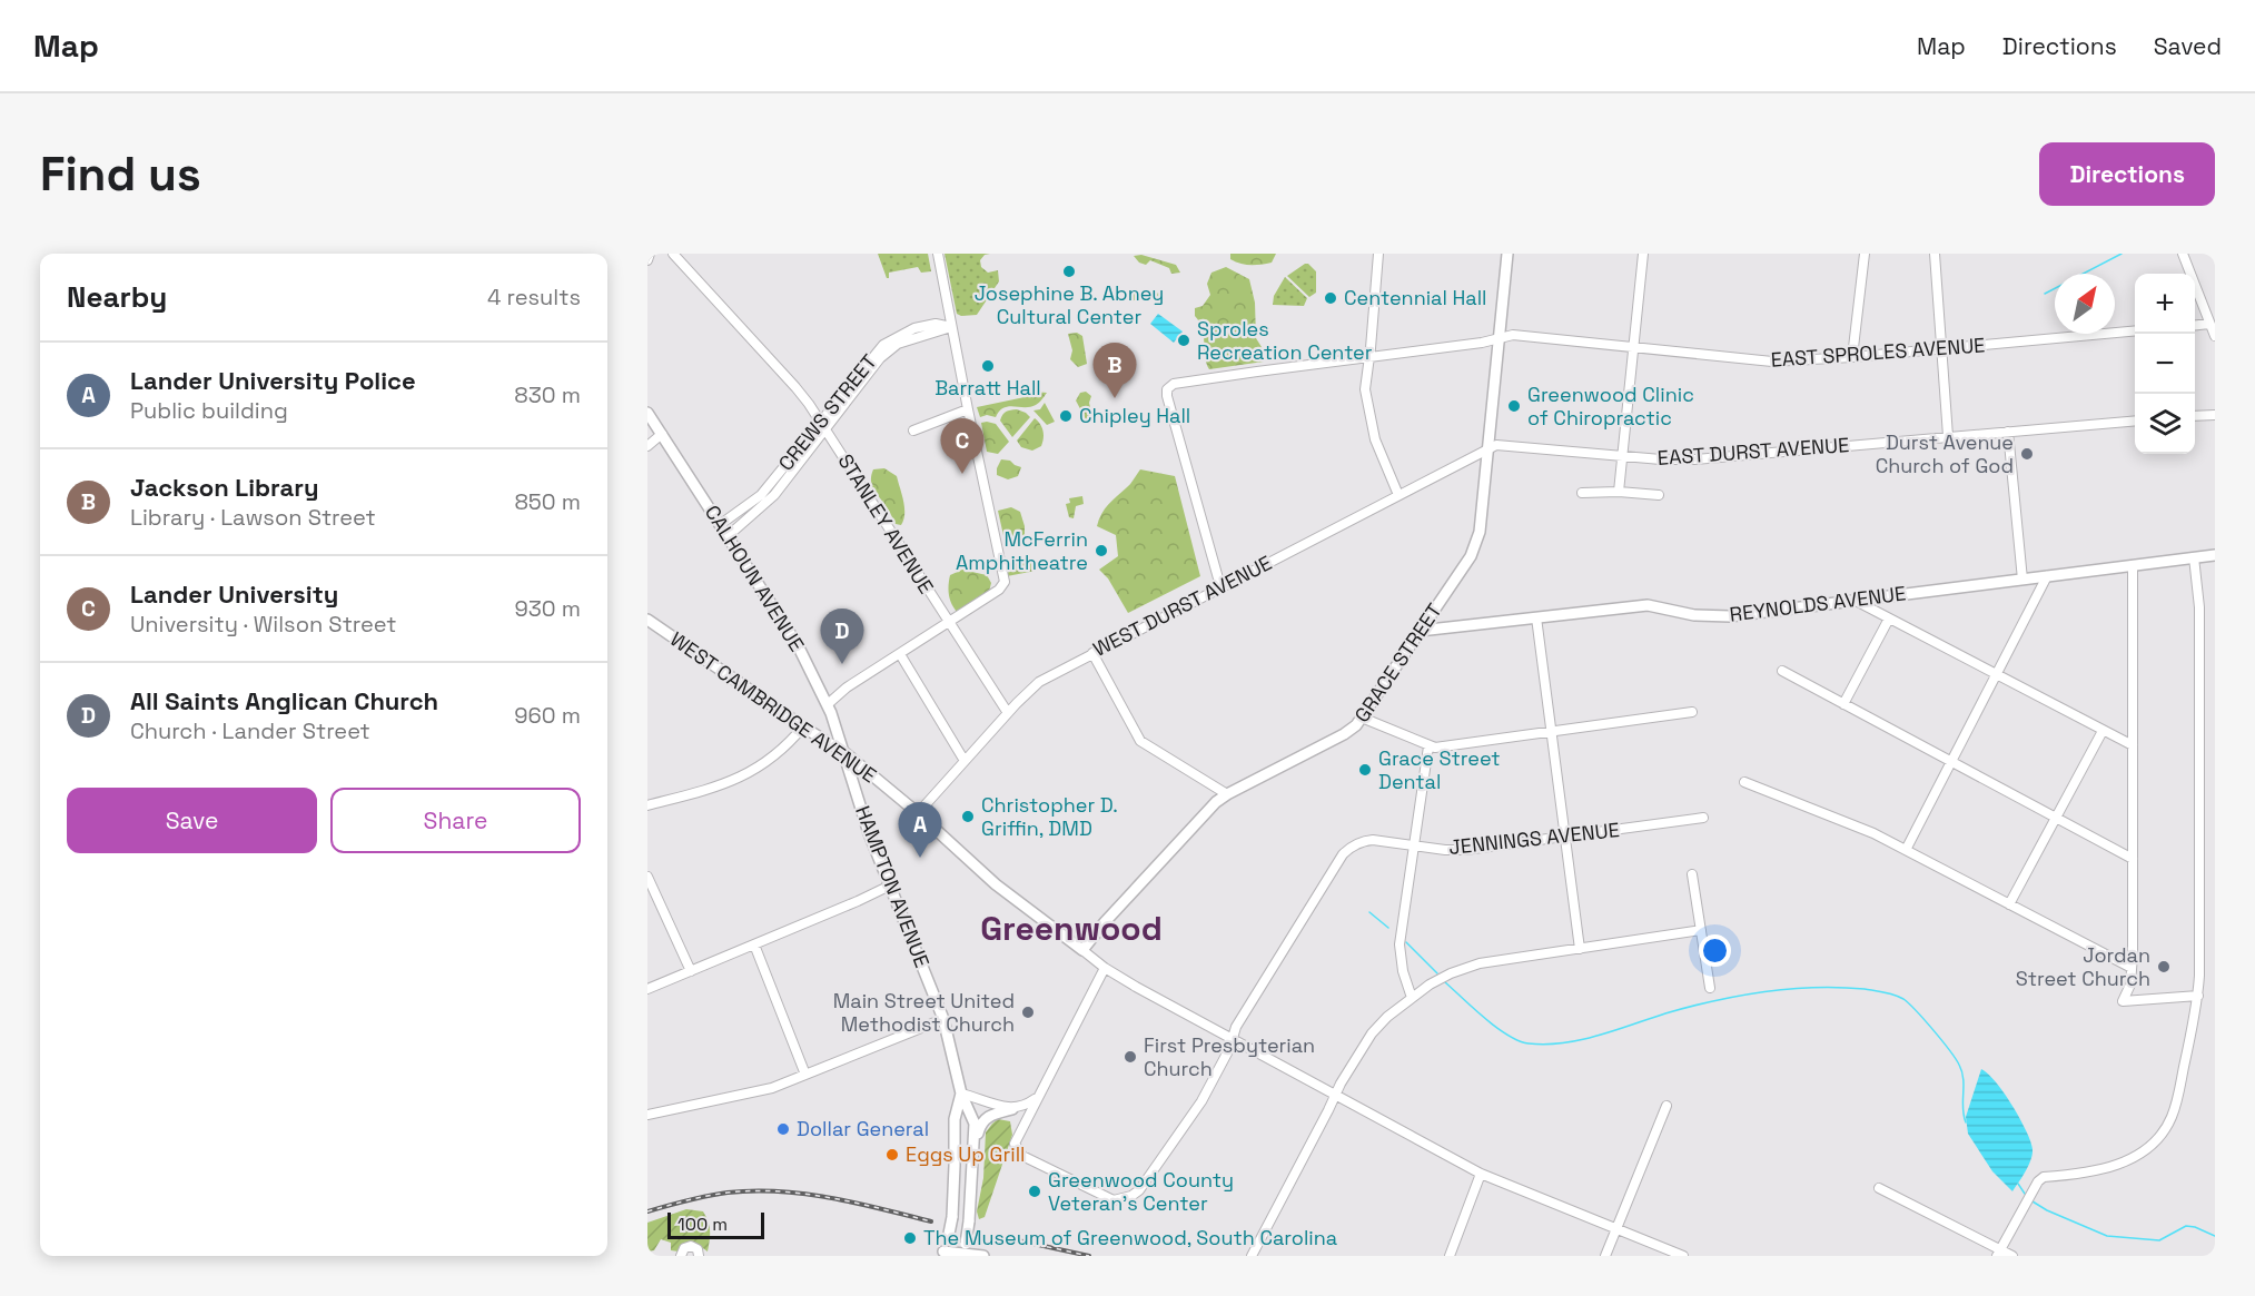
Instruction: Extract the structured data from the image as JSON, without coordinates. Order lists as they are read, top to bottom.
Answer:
{
  "streets": {
    "main road": [
      "CALHOUN AVENUE",
      "REYNOLDS AVENUE",
      "GRACE STREET",
      "WEST CAMBRIDGE AVENUE",
      "HAMPTON AVENUE"
    ],
    "street": [
      "EAST SPROLES AVENUE",
      "CREWS STREET",
      "EAST DURST AVENUE",
      "STANLEY AVENUE",
      "WEST DURST AVENUE",
      "JENNINGS AVENUE"
    ]
  },
  "crossings": [
    ["EAST SPROLES AVENUE", "WEST DURST AVENUE"],
    ["EAST SPROLES AVENUE", "GRACE STREET"],
    ["CREWS STREET", "STANLEY AVENUE"],
    ["CREWS STREET", "CALHOUN AVENUE"],
    ["EAST DURST AVENUE", "WEST DURST AVENUE"],
    ["EAST DURST AVENUE", "GRACE STREET"],
    ["STANLEY AVENUE", "WEST DURST AVENUE"],
    ["CALHOUN AVENUE", "WEST CAMBRIDGE AVENUE"],
    ["CALHOUN AVENUE", "HAMPTON AVENUE"],
    ["REYNOLDS AVENUE", "GRACE STREET"],
    ["WEST DURST AVENUE", "GRACE STREET"],
    ["WEST DURST AVENUE", "WEST CAMBRIDGE AVENUE"],
    ["GRACE STREET", "WEST CAMBRIDGE AVENUE"],
    ["WEST CAMBRIDGE AVENUE", "HAMPTON AVENUE"]
  ],
  "districts": ["Greenwood"],
  "places": [
    "Josephine B. Abney Cultural Center",
    "Centennial Hall",
    "Sproles Recreation Center",
    "Barratt Hall",
    "Greenwood Clinic of Chiropractic",
    "Chipley Hall",
    "Durst Avenue Church of God",
    "McFerrin Amphitheatre",
    "Grace Street Dental",
    "Christopher D. Griffin, DMD",
    "Jordan Street Church",
    "Main Street United Methodist Church",
    "First Presbyterian Church",
    "Dollar General",
    "Eggs Up Grill",
    "Greenwood County Veteran's Center",
    "The Museum of Greenwood, South Carolina"
  ],
  "scale_bar": "100 m",
  "north": "top right",
  "page": {
    "header": "Map",
    "nav": ["Map", "Directions", "Saved"],
    "buttons": [
      "Directions",
      ["Save", "Share"]
    ],
    "title": "Find us",
    "heading": ["Nearby", "4 results"],
    "map_buttons": ["+", "−"],
    "list": [
      {
        "mark": "A",
        "name": "Lander University Police",
        "note": "Public building",
        "value": "830 m"
      },
      {
        "mark": "B",
        "name": "Jackson Library",
        "note": "Library · Lawson Street",
        "value": "850 m"
      },
      {
        "mark": "C",
        "name": "Lander University",
        "note": "University · Wilson Street",
        "value": "930 m"
      },
      {
        "mark": "D",
        "name": "All Saints Anglican Church",
        "note": "Church · Lander Street",
        "value": "960 m"
      }
    ],
    "pins": [
      "B",
      "C",
      "D",
      "A"
    ],
    "scale": "100 m"
  }
}
